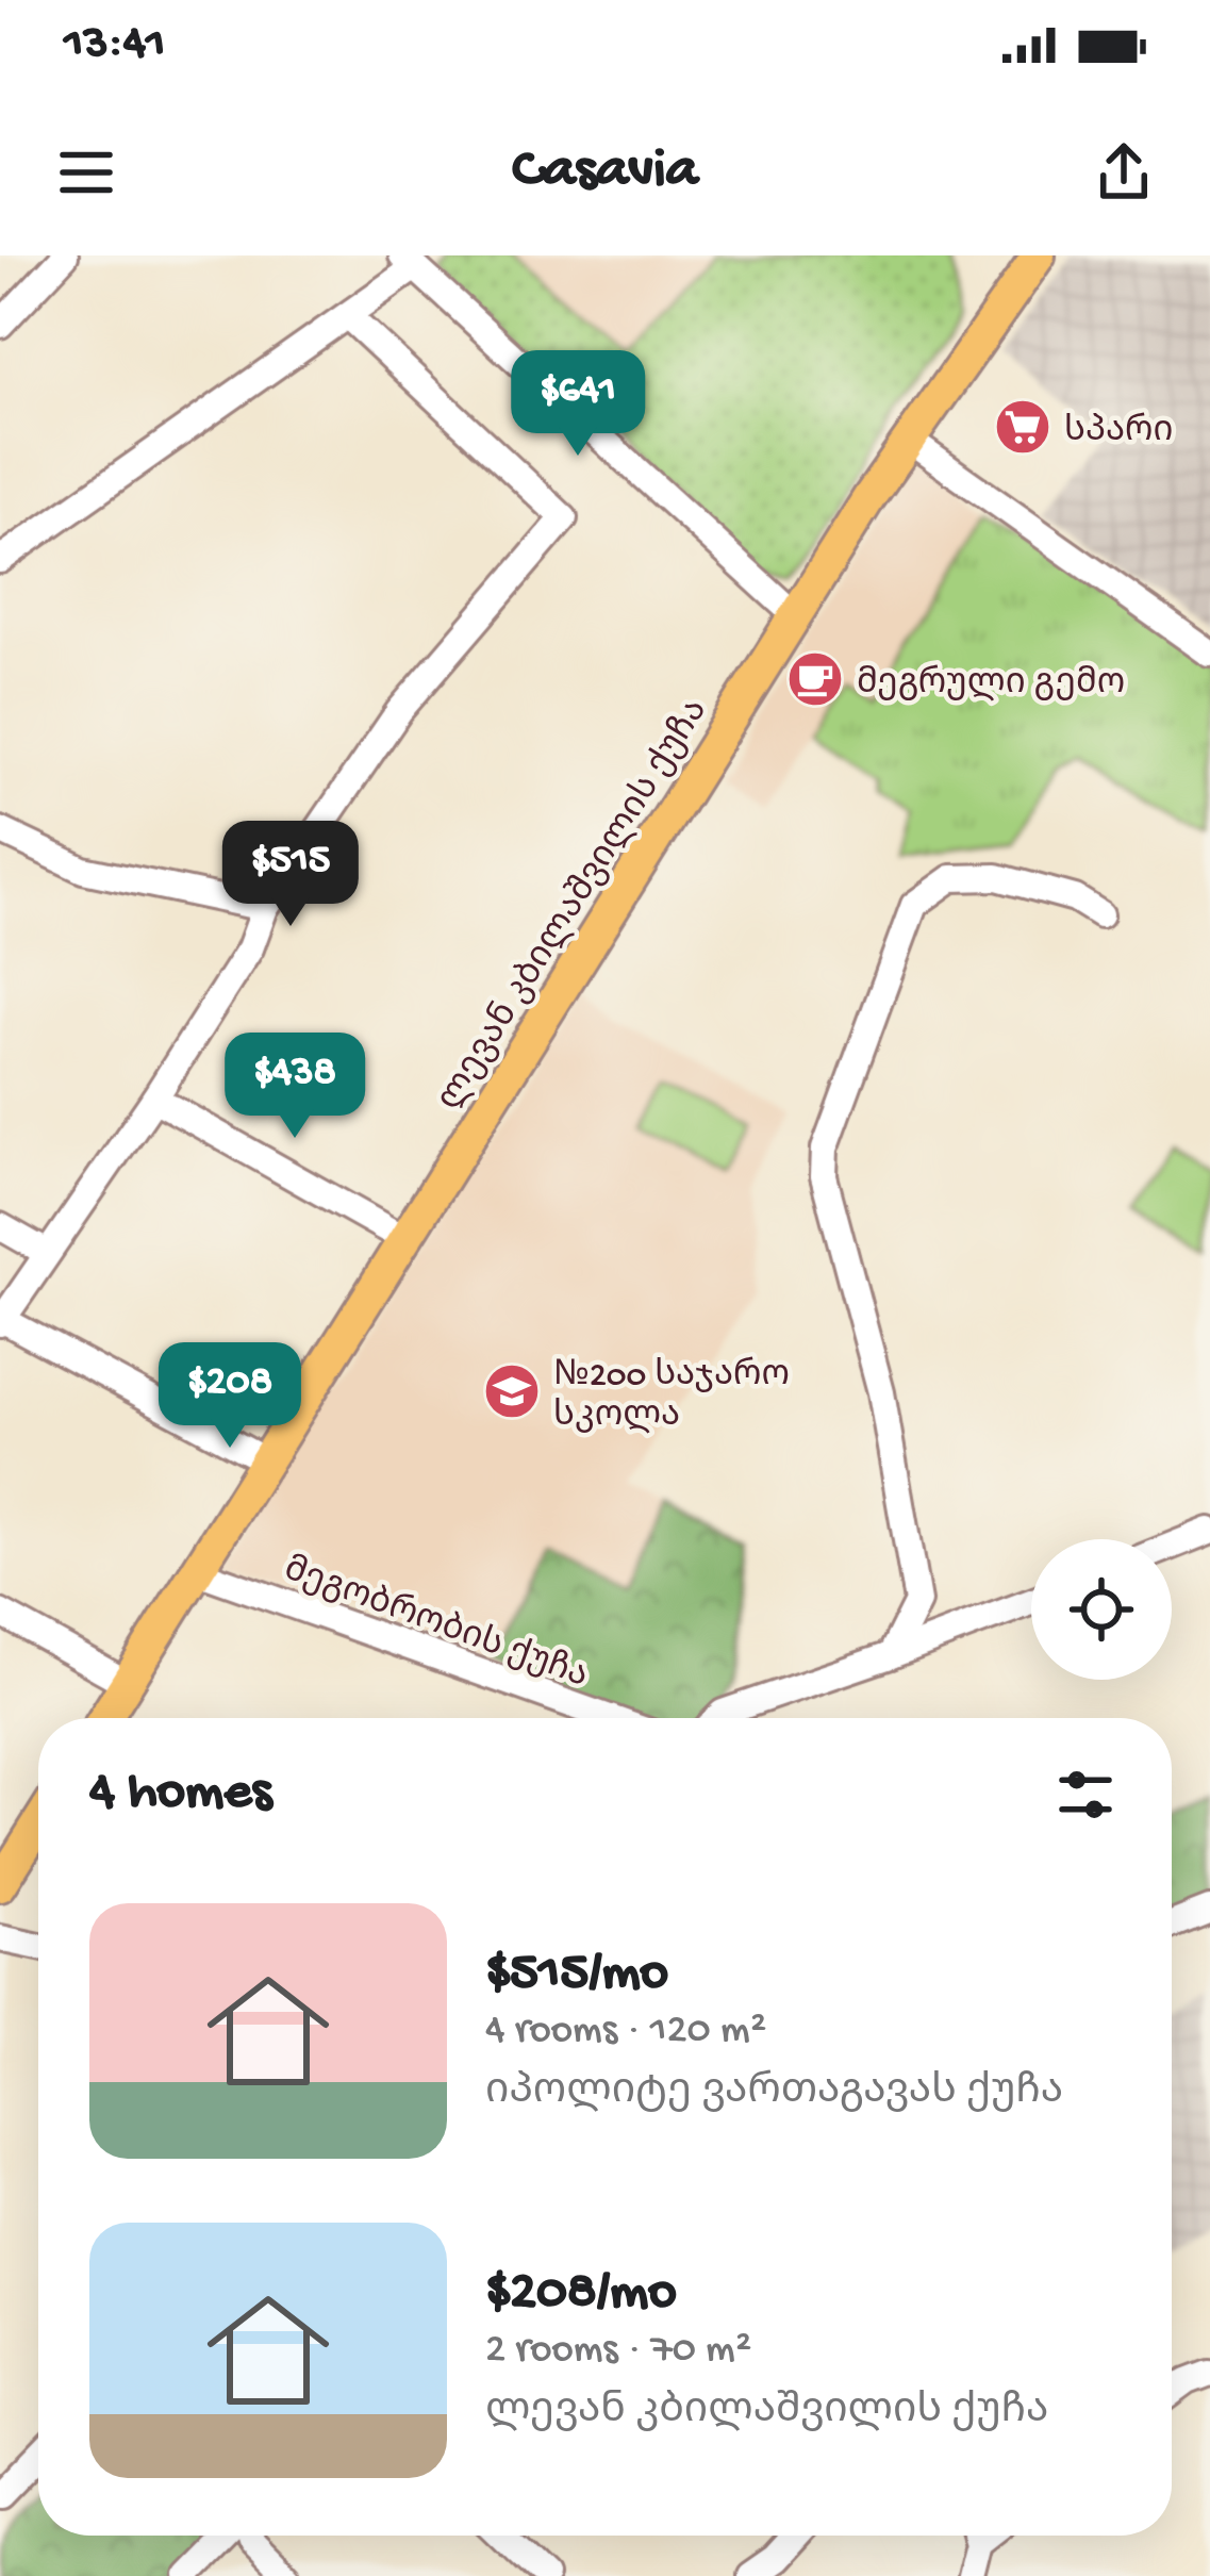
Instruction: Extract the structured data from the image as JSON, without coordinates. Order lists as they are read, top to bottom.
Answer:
{
  "streets": {
    "main road": ["ლევან კბილაშვილის ქუჩა"],
    "street": ["მეგობრობის ქუჩა"]
  },
  "crossings": [
    ["ლევან კბილაშვილის ქუჩა", "მეგობრობის ქუჩა"]
  ],
  "places": {
    "supermarket": ["სპარი"],
    "cafe": ["მეგრული გემო"],
    "school or university": ["№200 საჯარო სკოლა"]
  },
  "page": {
    "status": "13:41",
    "header": "Casavia",
    "price": [
      "$641",
      "$515",
      "$438",
      "$208"
    ],
    "heading": "4 homes",
    "list": [
      {
        "name": "$515/mo",
        "note": "4 rooms · 120 m² · იპოლიტე ვართაგავას ქუჩა"
      },
      {
        "name": "$208/mo",
        "note": "2 rooms · 70 m² · ლევან კბილაშვილის ქუჩა"
      }
    ]
  }
}
